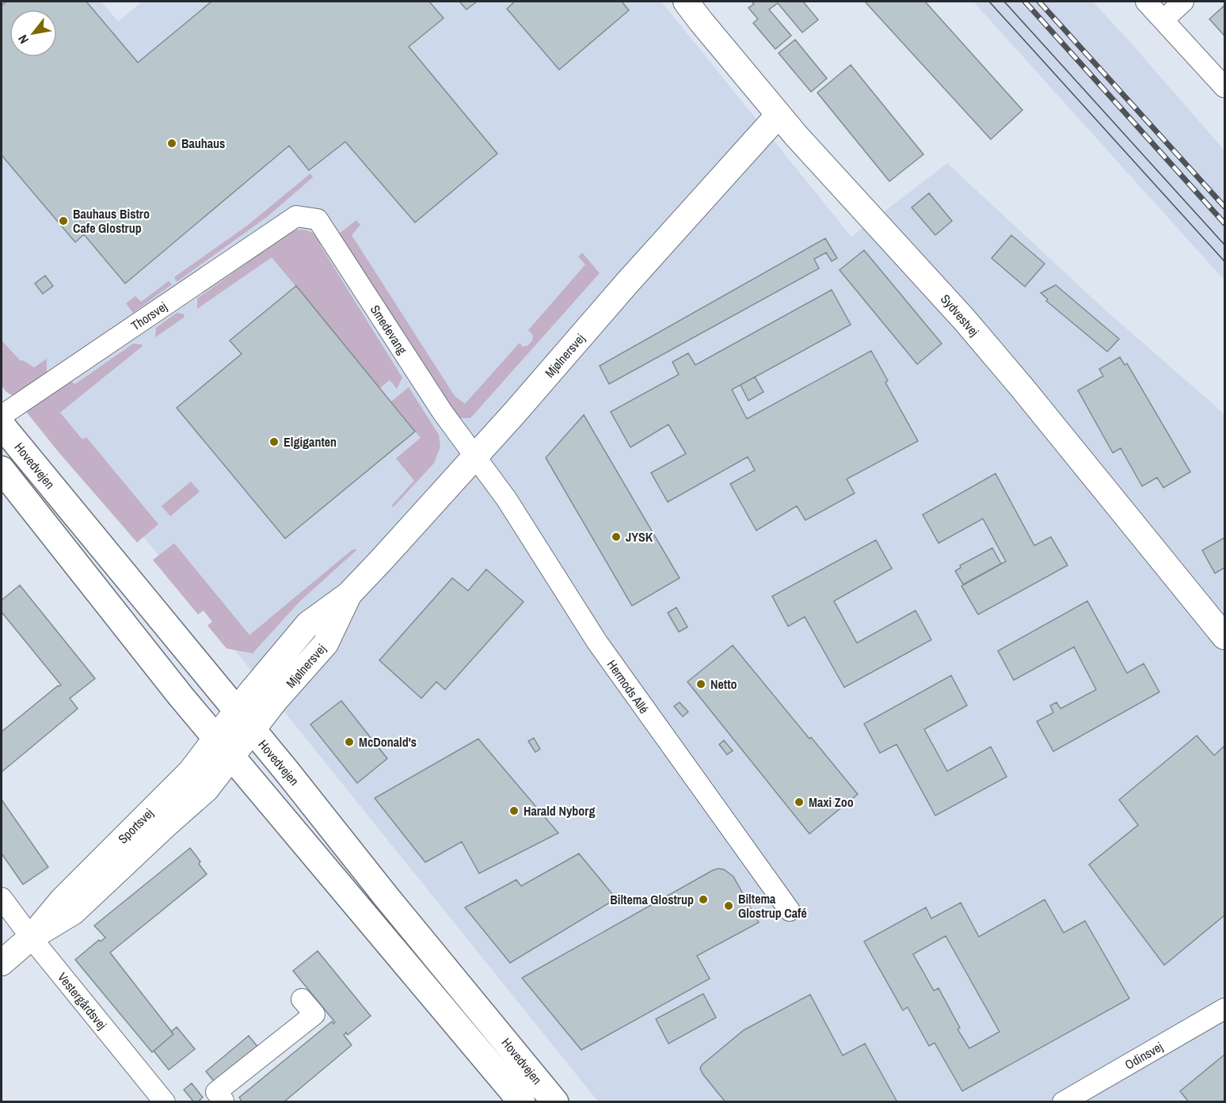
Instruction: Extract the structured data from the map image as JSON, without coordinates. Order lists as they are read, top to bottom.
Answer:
{
  "streets": {
    "main road": ["Hovedvejen"],
    "street": [
      "Sydvestvej",
      "Thorsvej",
      "Smedevang",
      "Mjølnersvej",
      "Hermods Allé",
      "Sportsvej",
      "Vestergårdsvej",
      "Odinsvej"
    ]
  },
  "crossings": [
    ["Sydvestvej", "Mjølnersvej"],
    ["Thorsvej", "Smedevang"],
    ["Smedevang", "Mjølnersvej"],
    ["Smedevang", "Hermods Allé"],
    ["Mjølnersvej", "Hovedvejen"],
    ["Mjølnersvej", "Hermods Allé"],
    ["Mjølnersvej", "Sportsvej"],
    ["Hovedvejen", "Sportsvej"],
    ["Sportsvej", "Vestergårdsvej"]
  ],
  "places": [
    "Bauhaus",
    "Bauhaus Bistro Cafe Glostrup",
    "Elgiganten",
    "JYSK",
    "Netto",
    "McDonald's",
    "Maxi Zoo",
    "Harald Nyborg",
    "Biltema Glostrup",
    "Biltema Glostrup Café"
  ],
  "north": "bottom left"
}
